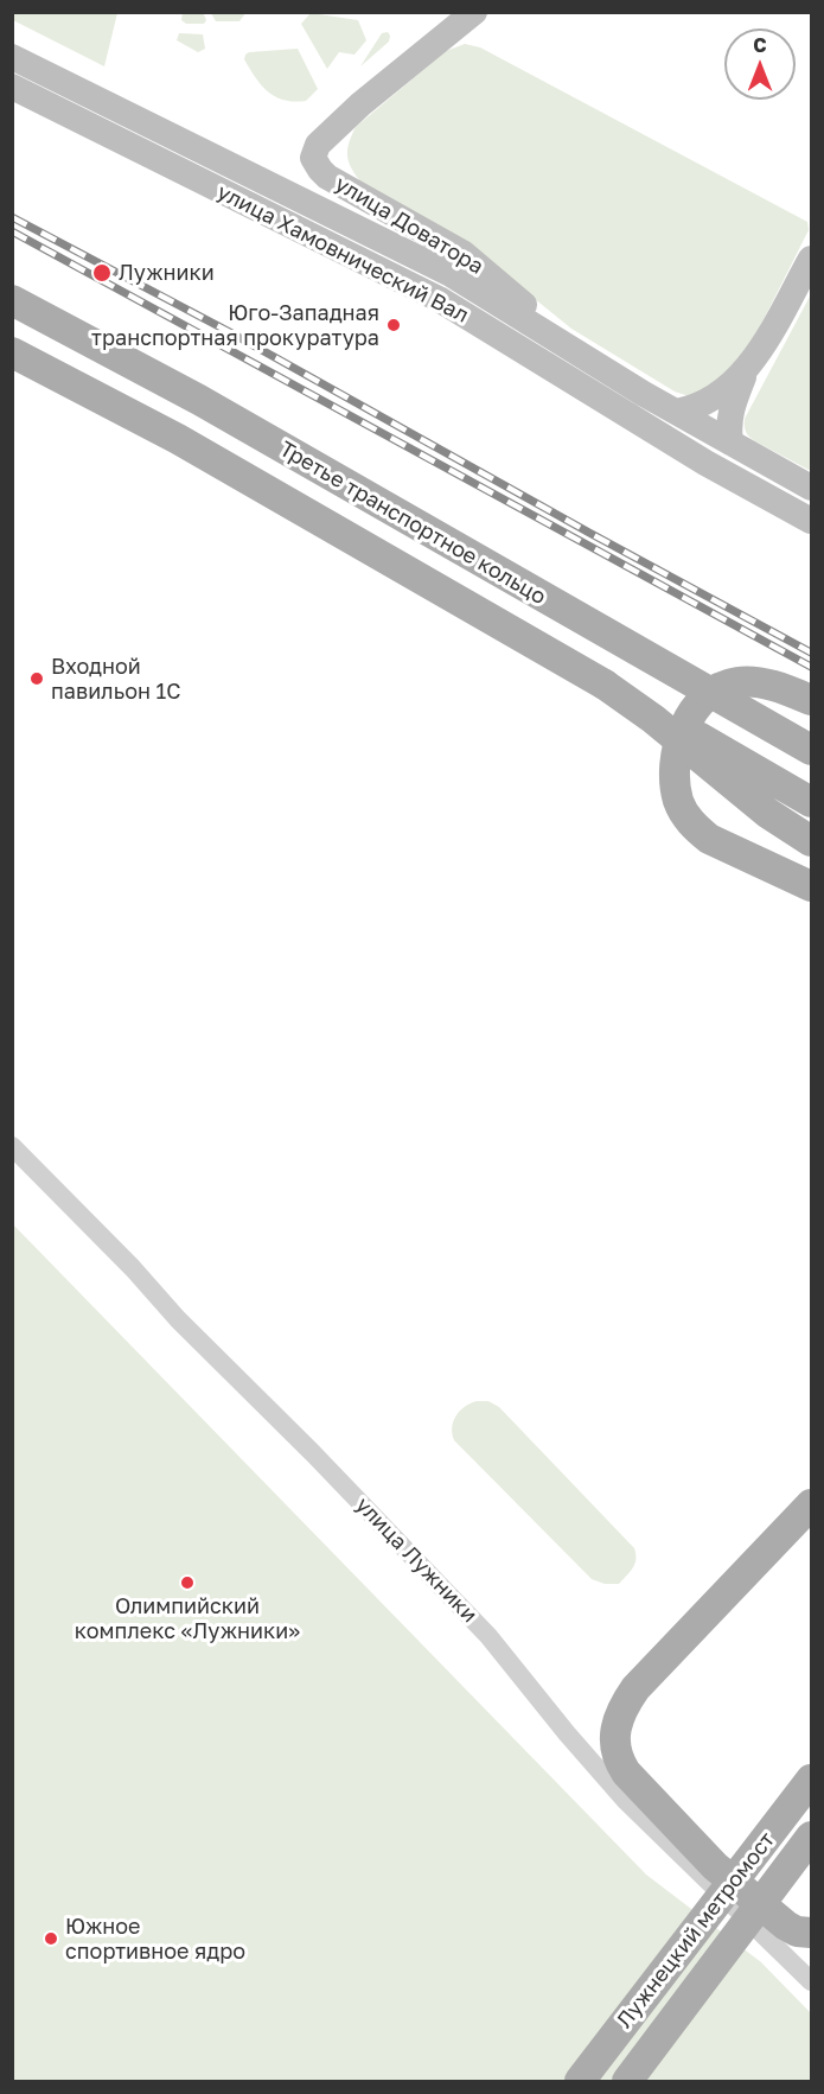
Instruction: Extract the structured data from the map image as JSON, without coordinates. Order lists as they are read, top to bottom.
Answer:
{
  "streets": {
    "main road": [
      "улица Доватора",
      "улица Хамовнический Вал",
      "Третье транспортное кольцо",
      "Лужнецкий метромост"
    ],
    "street": ["улица Лужники"]
  },
  "crossings": [
    ["улица Доватора", "улица Хамовнический Вал"]
  ],
  "places": [
    "Лужники",
    "Юго-Западная транспортная прокуратура",
    "Входной павильон 1C",
    "Олимпийский комплекс «Лужники»",
    "Южное спортивное ядро"
  ],
  "north": "top"
}
